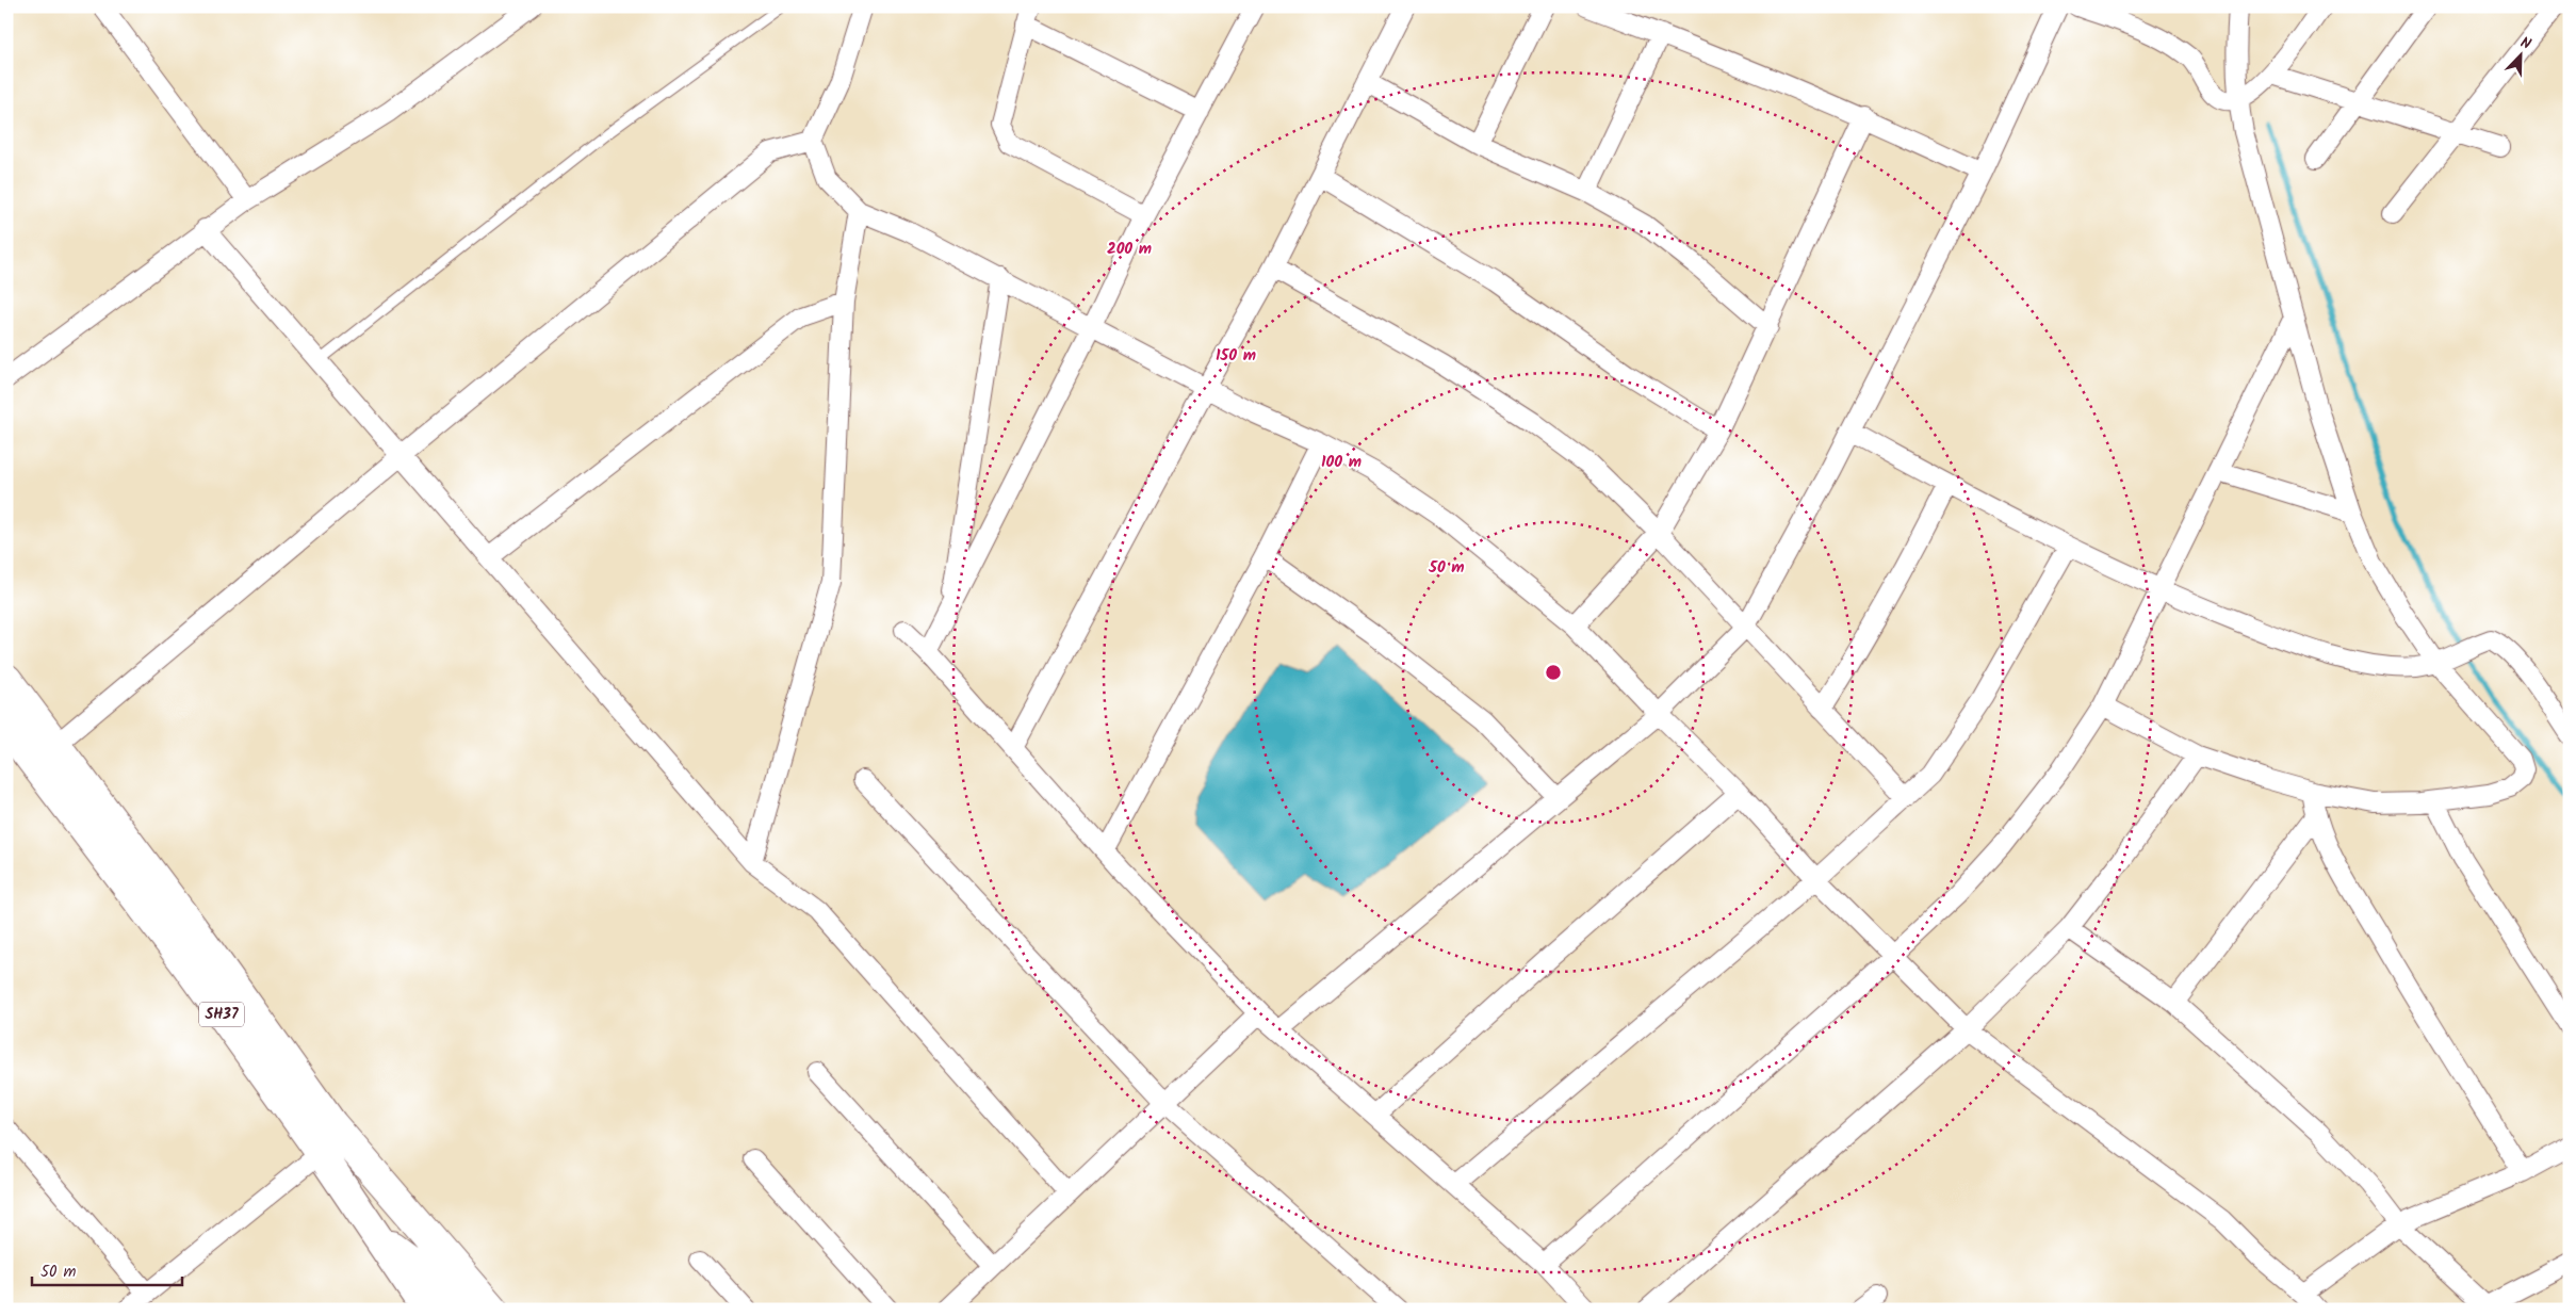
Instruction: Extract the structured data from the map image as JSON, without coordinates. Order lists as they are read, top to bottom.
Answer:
{
  "streets": {
    "main road": ["SH37"]
  },
  "scale_bar": "50 m",
  "north": "top right",
  "rings": [
    "200 m",
    "150 m",
    "100 m",
    "50 m"
  ]
}
